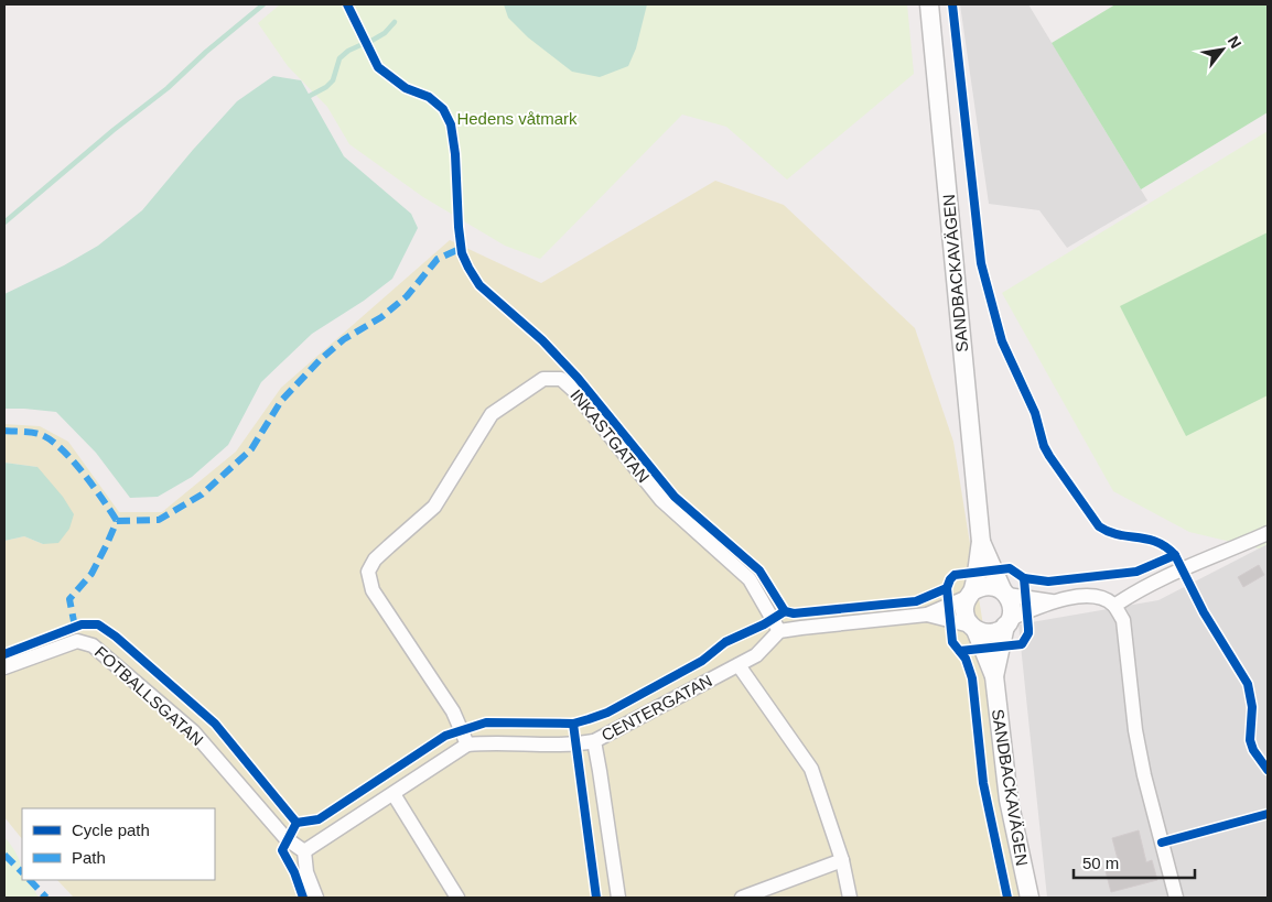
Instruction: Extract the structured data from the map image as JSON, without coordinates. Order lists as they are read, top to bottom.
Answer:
{
  "streets": {
    "street": [
      "SANDBACKAVÄGEN",
      "INKASTGATAN",
      "FOTBALLSGATAN",
      "CENTERGATAN"
    ]
  },
  "crossings": [
    ["INKASTGATAN", "CENTERGATAN"],
    ["FOTBALLSGATAN", "CENTERGATAN"]
  ],
  "parks": ["Hedens våtmark"],
  "legend": ["Cycle path", "Path"],
  "scale_bar": "50 m",
  "north": "top right"
}
